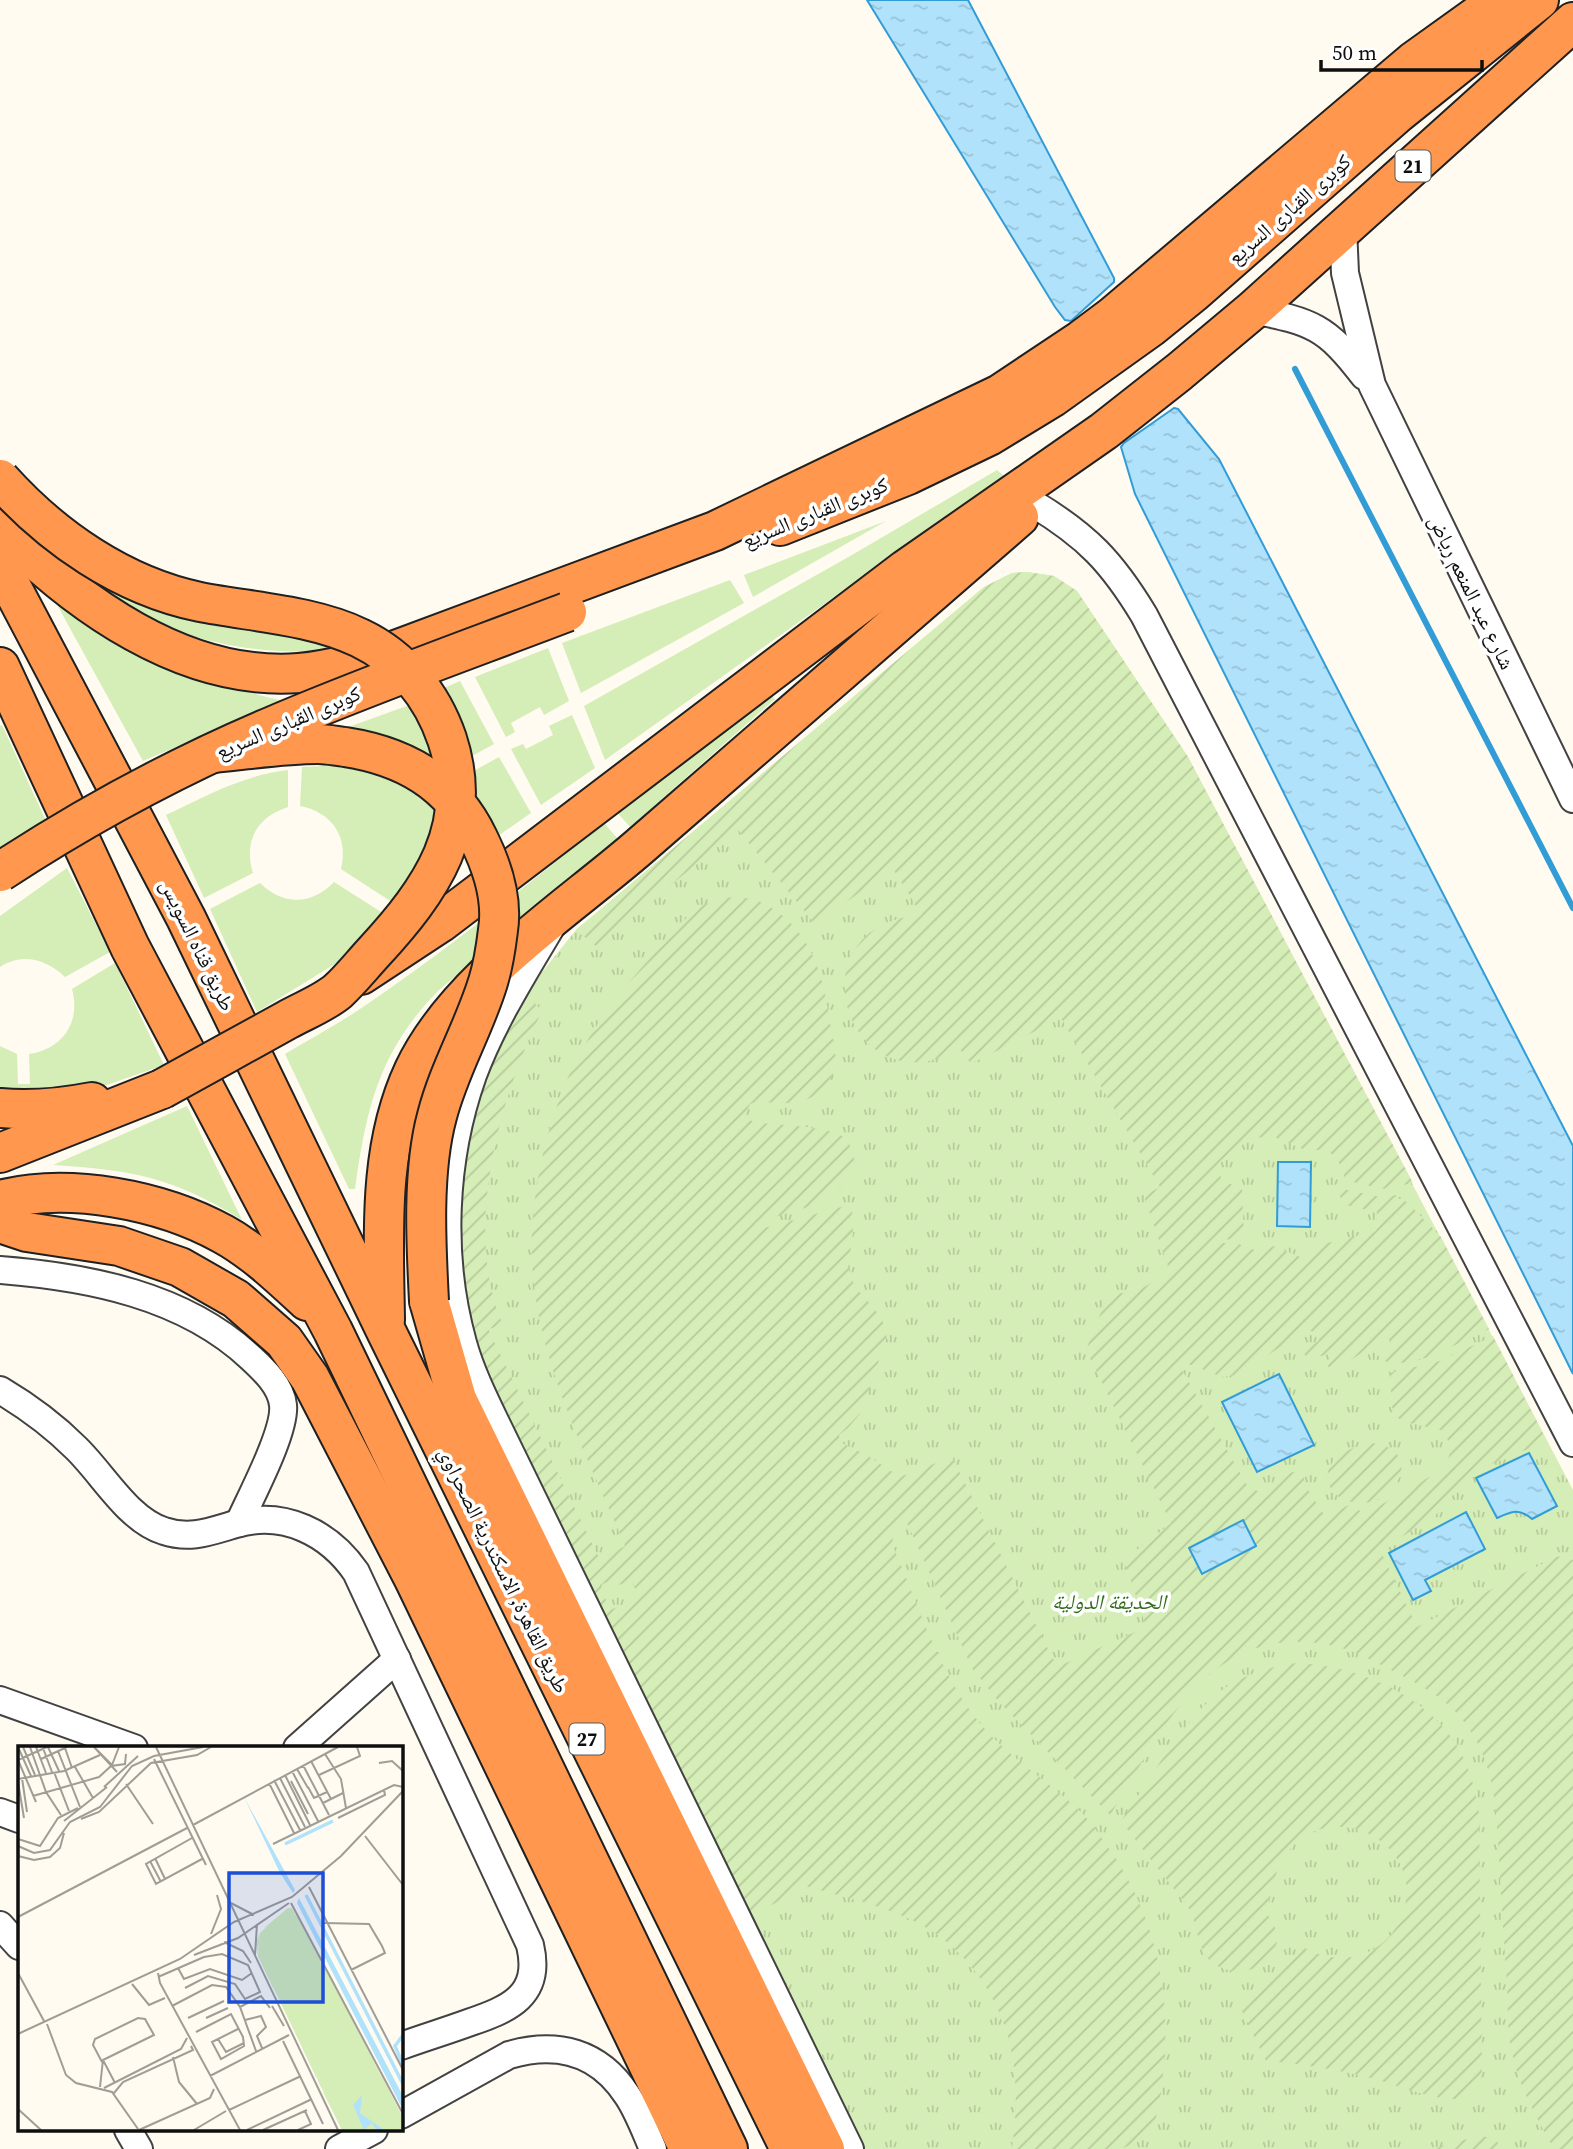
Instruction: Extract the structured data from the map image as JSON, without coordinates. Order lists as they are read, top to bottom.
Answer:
{
  "streets": {
    "highway": [
      "21",
      "كوبرى القبارى السريع",
      "طريق قناه السويس",
      "طريق القاهرة, الاسكندرية الصحراوي",
      "27"
    ],
    "street": ["شارع عبد المنعم رياض"]
  },
  "crossings": [
    ["21", "شارع عبد المنعم رياض"],
    ["طريق قناه السويس", "طريق القاهرة, الاسكندرية الصحراوي"]
  ],
  "parks": ["الحديقة الدولية"],
  "scale_bar": "50 m"
}
